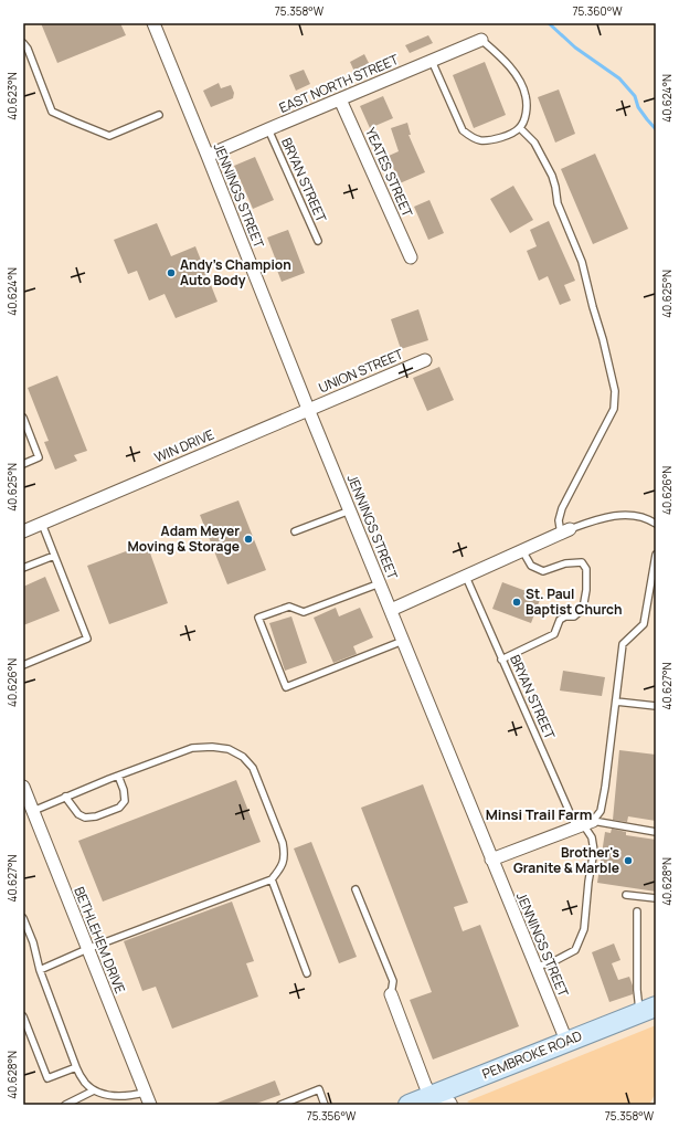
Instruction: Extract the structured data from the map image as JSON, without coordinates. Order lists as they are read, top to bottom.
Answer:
{
  "streets": {
    "main road": ["PEMBROKE ROAD"],
    "street": [
      "EAST NORTH STREET",
      "YEATES STREET",
      "JENNINGS STREET",
      "UNION STREET",
      "WIN DRIVE",
      "BETHLEHEM DRIVE"
    ],
    "lane": ["BRYAN STREET"]
  },
  "crossings": [
    ["EAST NORTH STREET", "YEATES STREET"],
    ["EAST NORTH STREET", "BRYAN STREET"],
    ["EAST NORTH STREET", "JENNINGS STREET"],
    ["BRYAN STREET", "JENNINGS STREET"],
    ["JENNINGS STREET", "UNION STREET"],
    ["JENNINGS STREET", "WIN DRIVE"],
    ["JENNINGS STREET", "PEMBROKE ROAD"],
    ["UNION STREET", "WIN DRIVE"]
  ],
  "districts": ["Minsi Trail Farm"],
  "places": [
    "Andy's Champion Auto Body",
    "Adam Meyer Moving & Storage",
    "St. Paul Baptist Church",
    "Brother's Granite & Marble"
  ],
  "coordinates": [
    "75.358°W",
    "75.360°W",
    "40.623°N",
    "40.624°N",
    "40.625°N",
    "40.626°N",
    "40.627°N",
    "40.628°N",
    "75.356°W"
  ]
}
